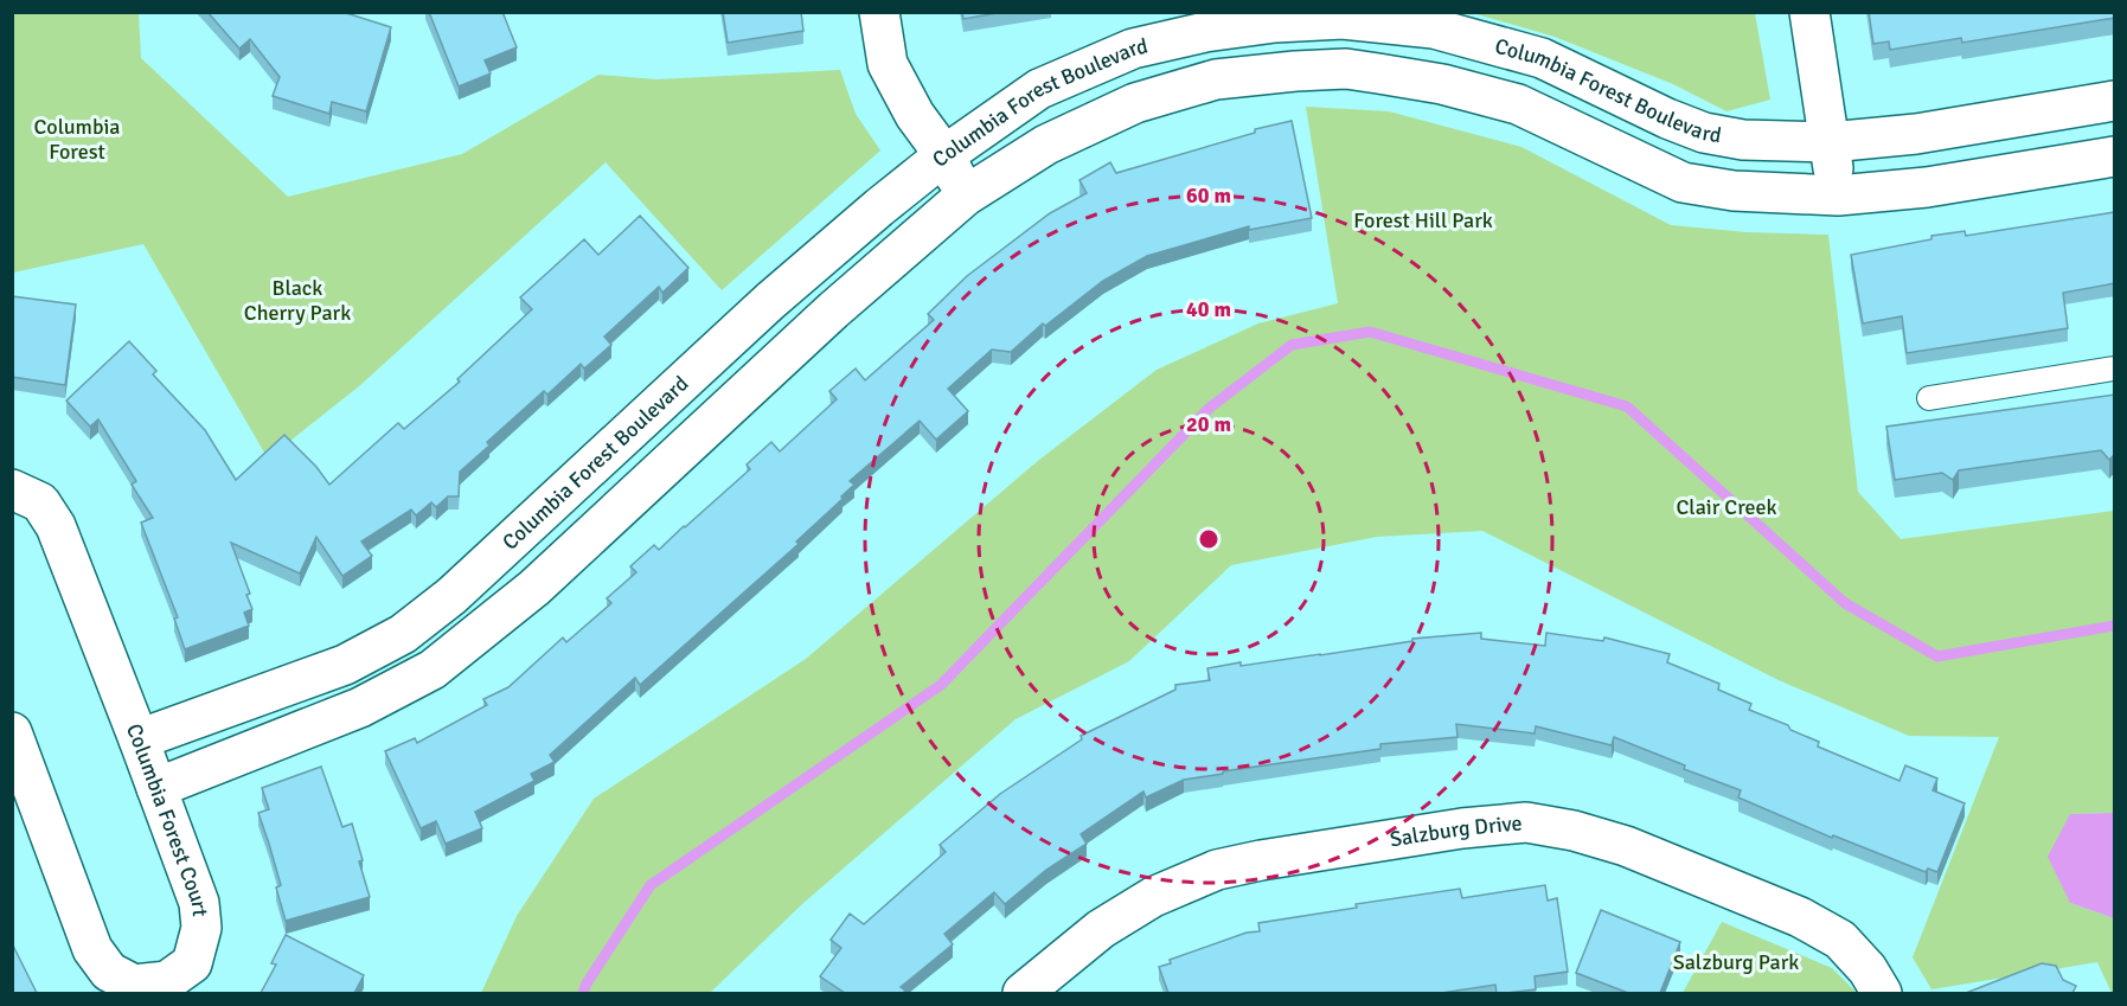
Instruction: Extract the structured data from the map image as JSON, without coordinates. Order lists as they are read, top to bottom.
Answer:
{
  "streets": {
    "street": ["Columbia Forest Boulevard", "Columbia Forest Court", "Salzburg Drive"]
  },
  "crossings": [
    ["Columbia Forest Boulevard", "Columbia Forest Court"]
  ],
  "parks": [
    "Columbia Forest",
    "Forest Hill Park",
    "Black Cherry Park",
    "Clair Creek",
    "Salzburg Park"
  ],
  "rings": ["60 m", "40 m", "20 m"]
}
